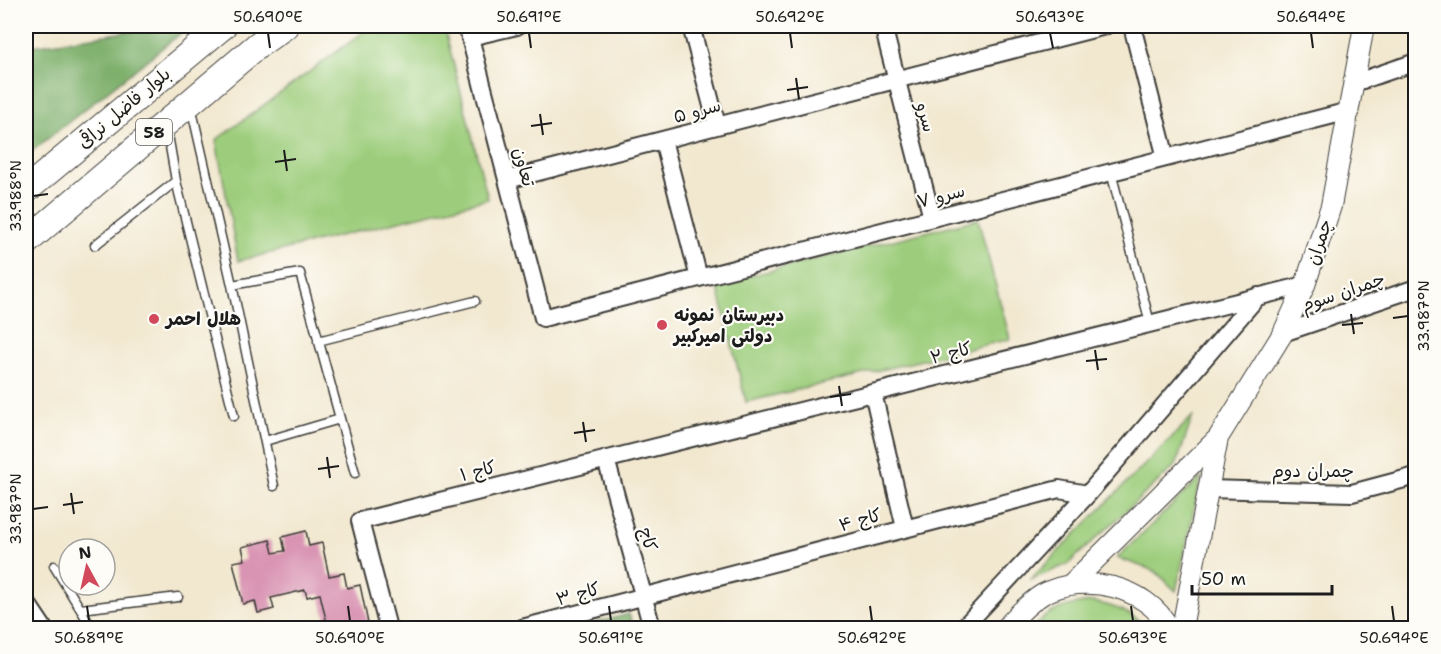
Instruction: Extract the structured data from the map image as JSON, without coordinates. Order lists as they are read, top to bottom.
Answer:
{
  "streets": {
    "main road": ["بلوار فاضل نراقی", "58"],
    "street": [
      "سرو ۵",
      "سرو",
      "تعاون",
      "سرو ۷",
      "چمران",
      "چمران سوم",
      "کاج ۲",
      "کاج ۱",
      "چمران دوم",
      "کاج ۴",
      "کاج",
      "کاج ۳"
    ]
  },
  "crossings": [
    ["سرو ۵", "سرو"],
    ["سرو ۵", "تعاون"],
    ["سرو", "سرو ۷"],
    ["تعاون", "سرو ۷"],
    ["سرو ۷", "چمران"],
    ["چمران", "چمران سوم"],
    ["چمران", "کاج ۲"],
    ["کاج ۲", "کاج ۱"],
    ["کاج ۲", "کاج"],
    ["کاج ۱", "کاج"],
    ["کاج ۴", "کاج"],
    ["کاج ۴", "کاج ۳"],
    ["کاج", "کاج ۳"]
  ],
  "places": ["هلال احمر", "دبیرستان نمونه دولتی امیرکبیر"],
  "scale_bar": "50 m",
  "north": "top",
  "coordinates": [
    "50.690°E",
    "50.691°E",
    "50.692°E",
    "50.693°E",
    "50.694°E",
    "33.988°N",
    "33.987°N",
    "50.689°E"
  ]
}
